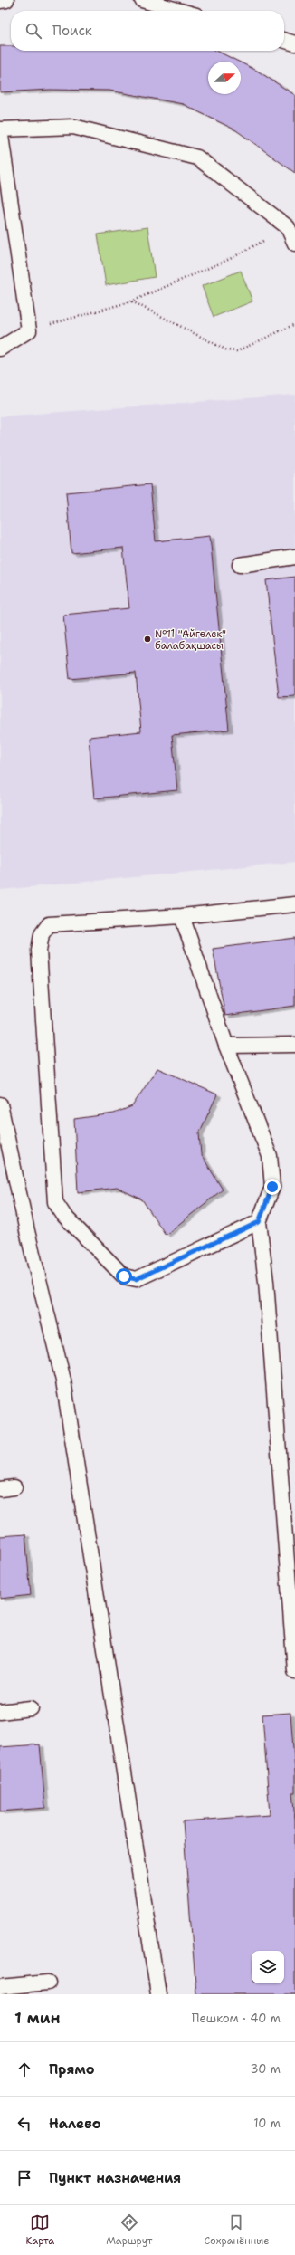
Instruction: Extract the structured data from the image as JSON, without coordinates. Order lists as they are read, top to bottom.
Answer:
{
  "places": ["№11 \"Айгөлек\" балабақшасы"],
  "north": "right",
  "page": {
    "search": "Поиск",
    "heading": ["1 мин", "Пешком · 40 m"],
    "list": [
      ["Прямо", "30 m"],
      ["Налево", "10 m"],
      "Пункт назначения"
    ],
    "nav": ["Карта", "Маршрут", "Сохранённые"]
  }
}
